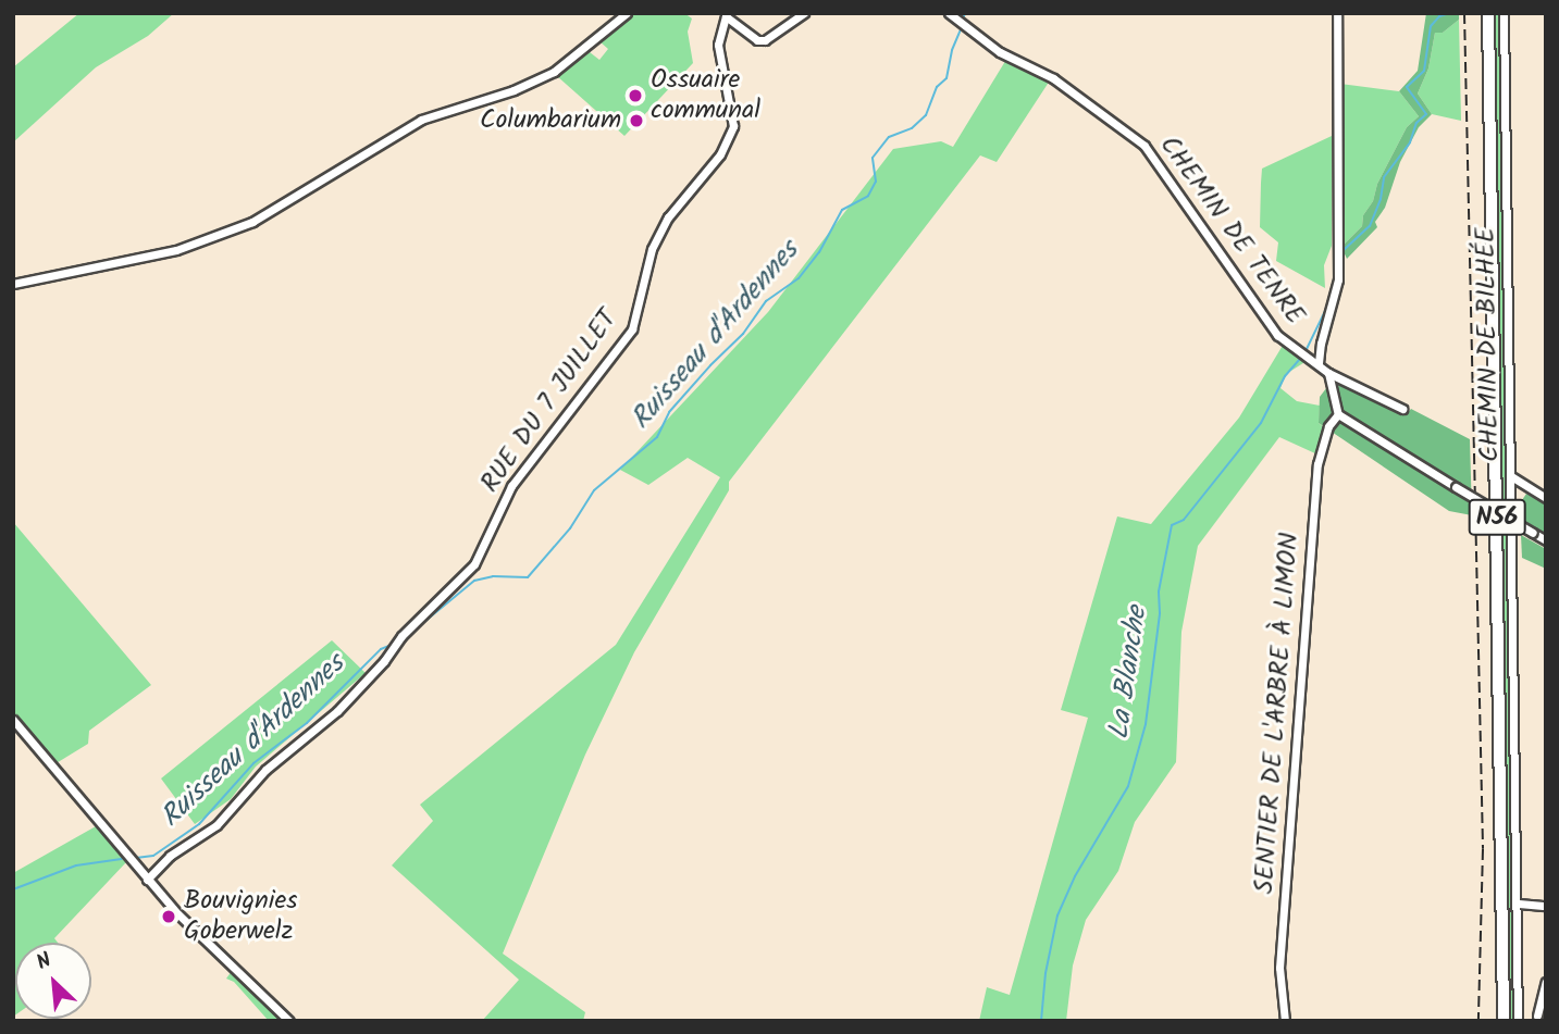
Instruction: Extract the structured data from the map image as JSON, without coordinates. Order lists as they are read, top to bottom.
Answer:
{
  "streets": {
    "highway": ["N56"],
    "street": [
      "CHEMIN DE TENRE",
      "CHEMIN DE BILHÉE",
      "RUE DU 7 JUILLET",
      "SENTIER DE L'ARBRE À LIMON"
    ]
  },
  "water": ["Ruisseau d'Ardennes", "La Blanche"],
  "places": ["Ossuaire communal", "Columbarium", "Bouvignies Goberwelz"],
  "north": "top left"
}
